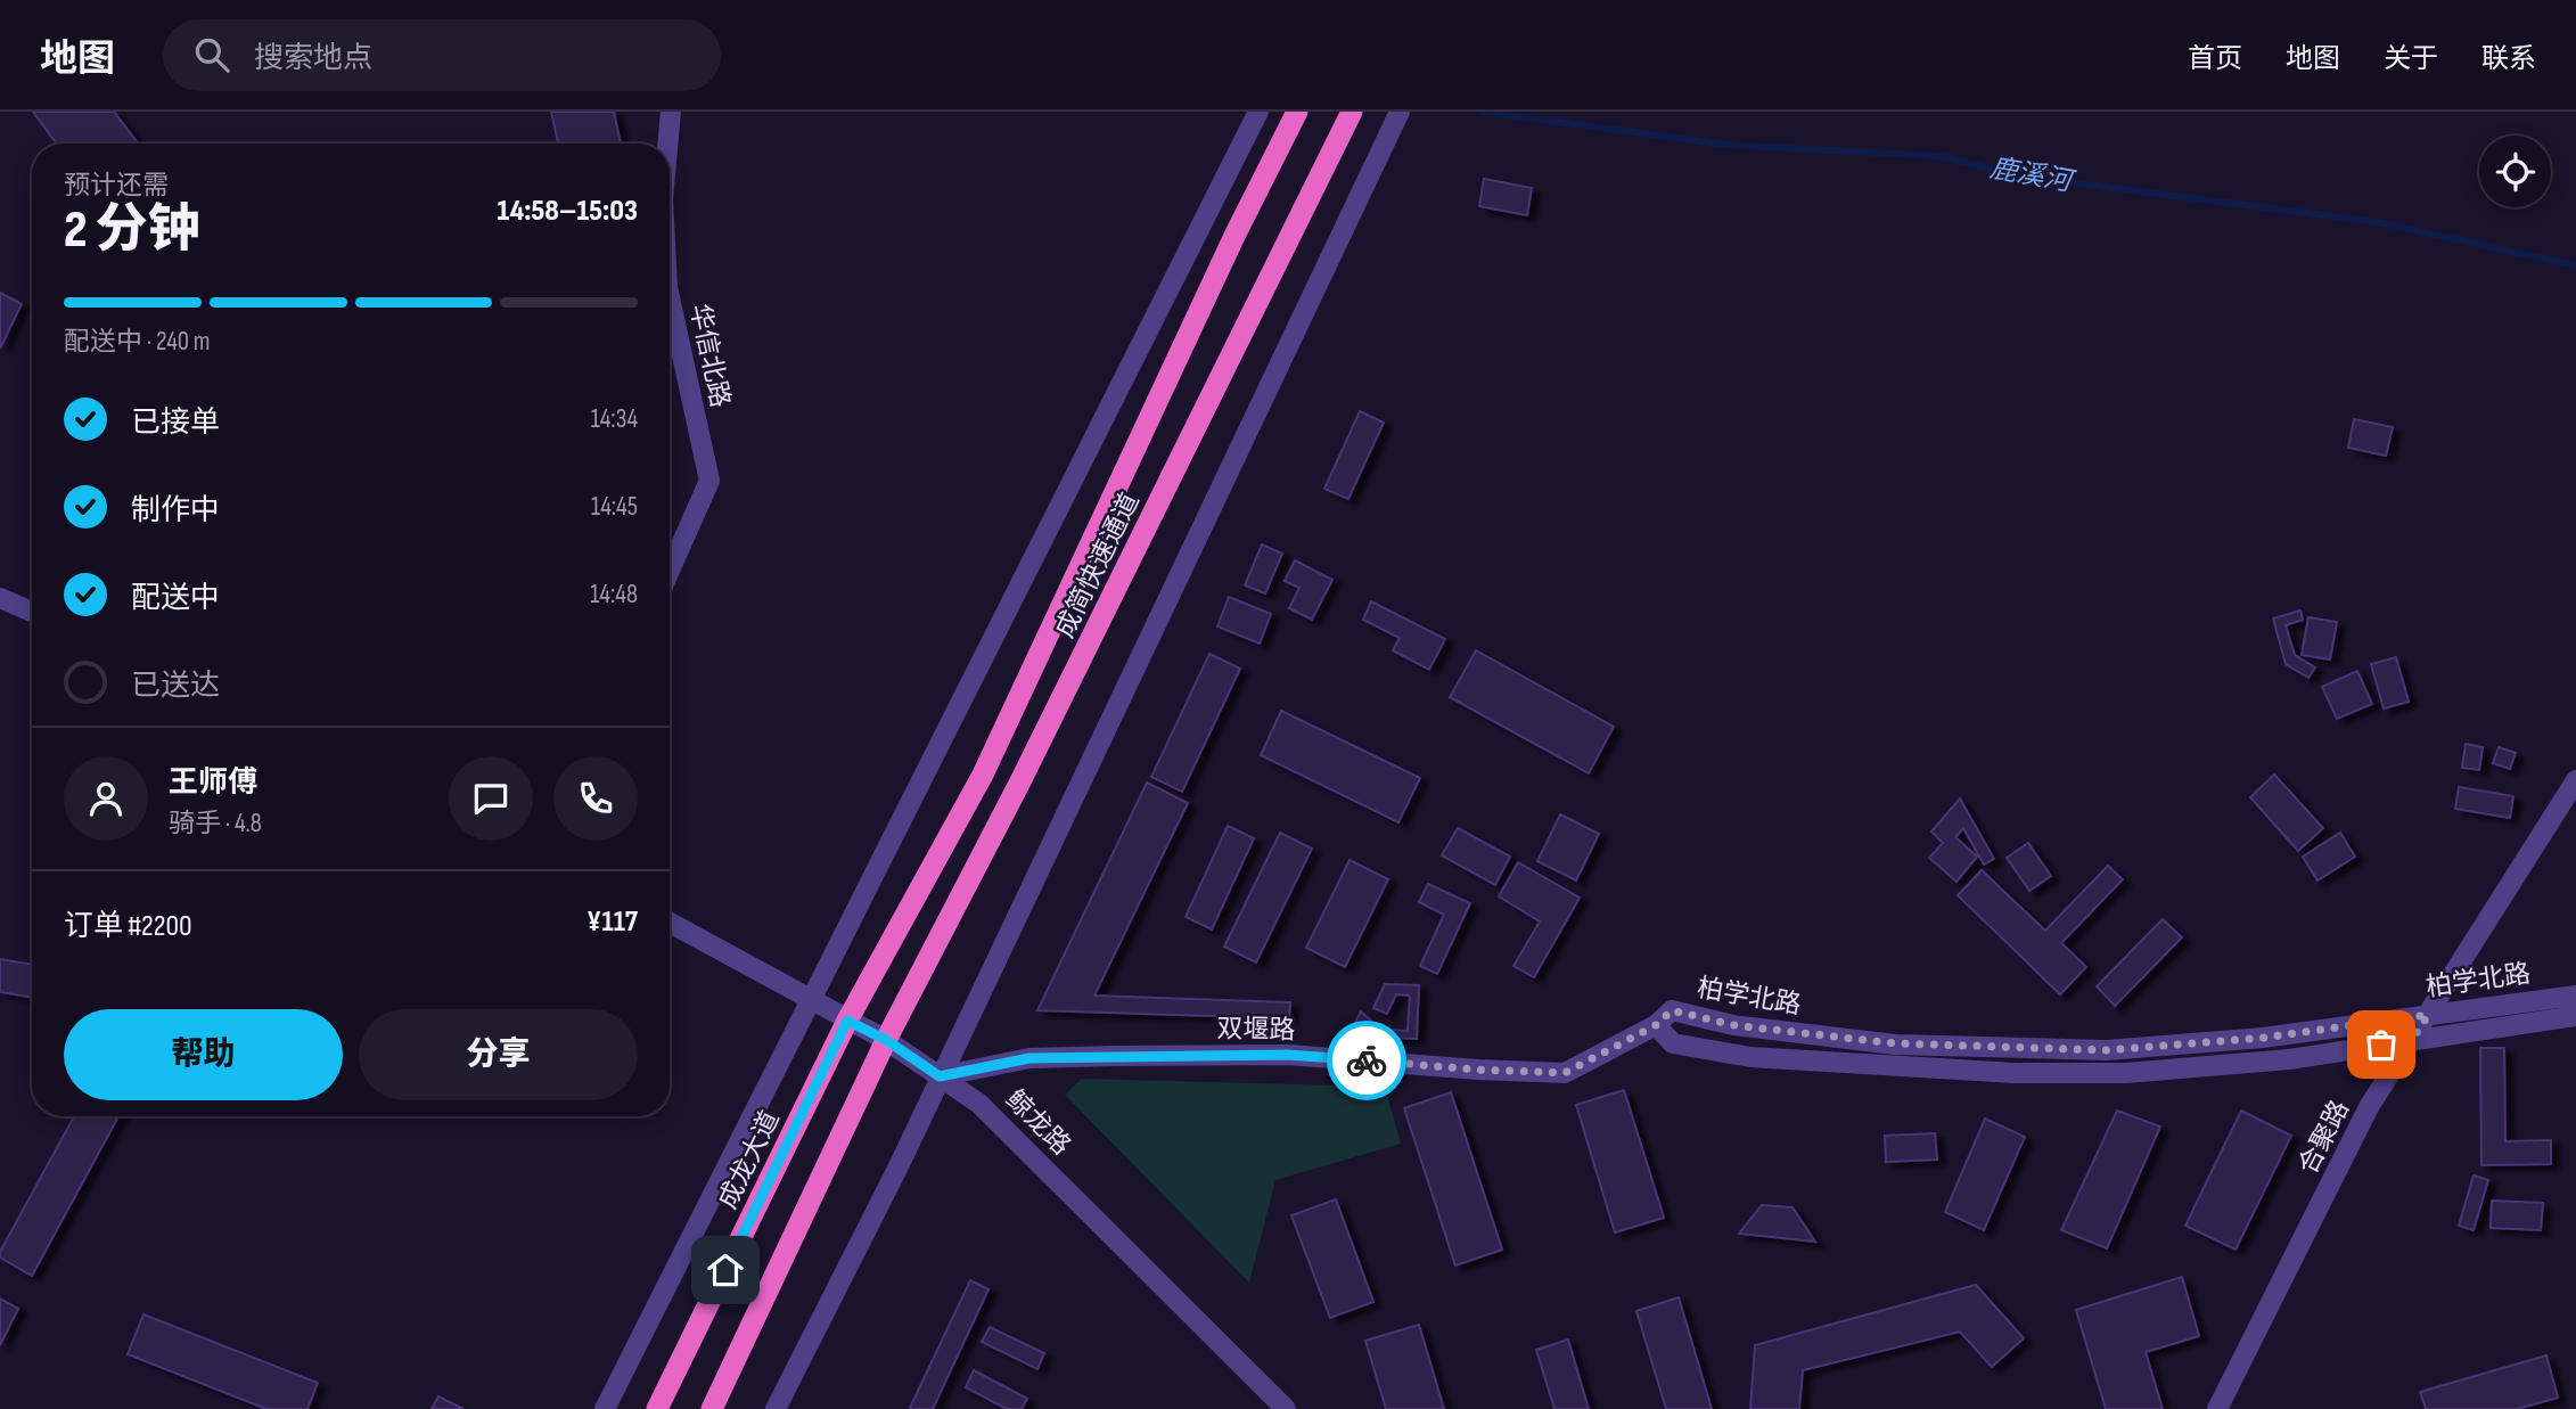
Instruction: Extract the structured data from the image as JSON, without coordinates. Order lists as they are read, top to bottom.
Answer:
{
  "streets": {
    "highway": ["成简快速通道", "成龙大道"],
    "street": [
      "华信北路",
      "柏学北路",
      "双堰路",
      "鲸龙路",
      "合聚路"
    ]
  },
  "crossings": [
    ["成简快速通道", "鲸龙路"],
    ["成简快速通道", "成龙大道"],
    ["柏学北路", "双堰路"],
    ["柏学北路", "合聚路"],
    ["双堰路", "鲸龙路"],
    ["鲸龙路", "成龙大道"]
  ],
  "water": ["鹿溪河"],
  "page": {
    "header": "地图",
    "search": "搜索地点",
    "nav": [
      "首页",
      "地图",
      "关于",
      "联系"
    ],
    "heading": ["2 分钟", "预计还需", "14:58–15:03"],
    "panel": [
      "王师傅",
      "骑手 · 4.8",
      "订单 #2200",
      "¥117"
    ],
    "bar": "配送中 · 240 m",
    "list": [
      ["已接单", "14:34"],
      ["制作中", "14:45"],
      ["配送中", "14:48"],
      "已送达"
    ],
    "buttons": ["帮助", "分享"]
  }
}
